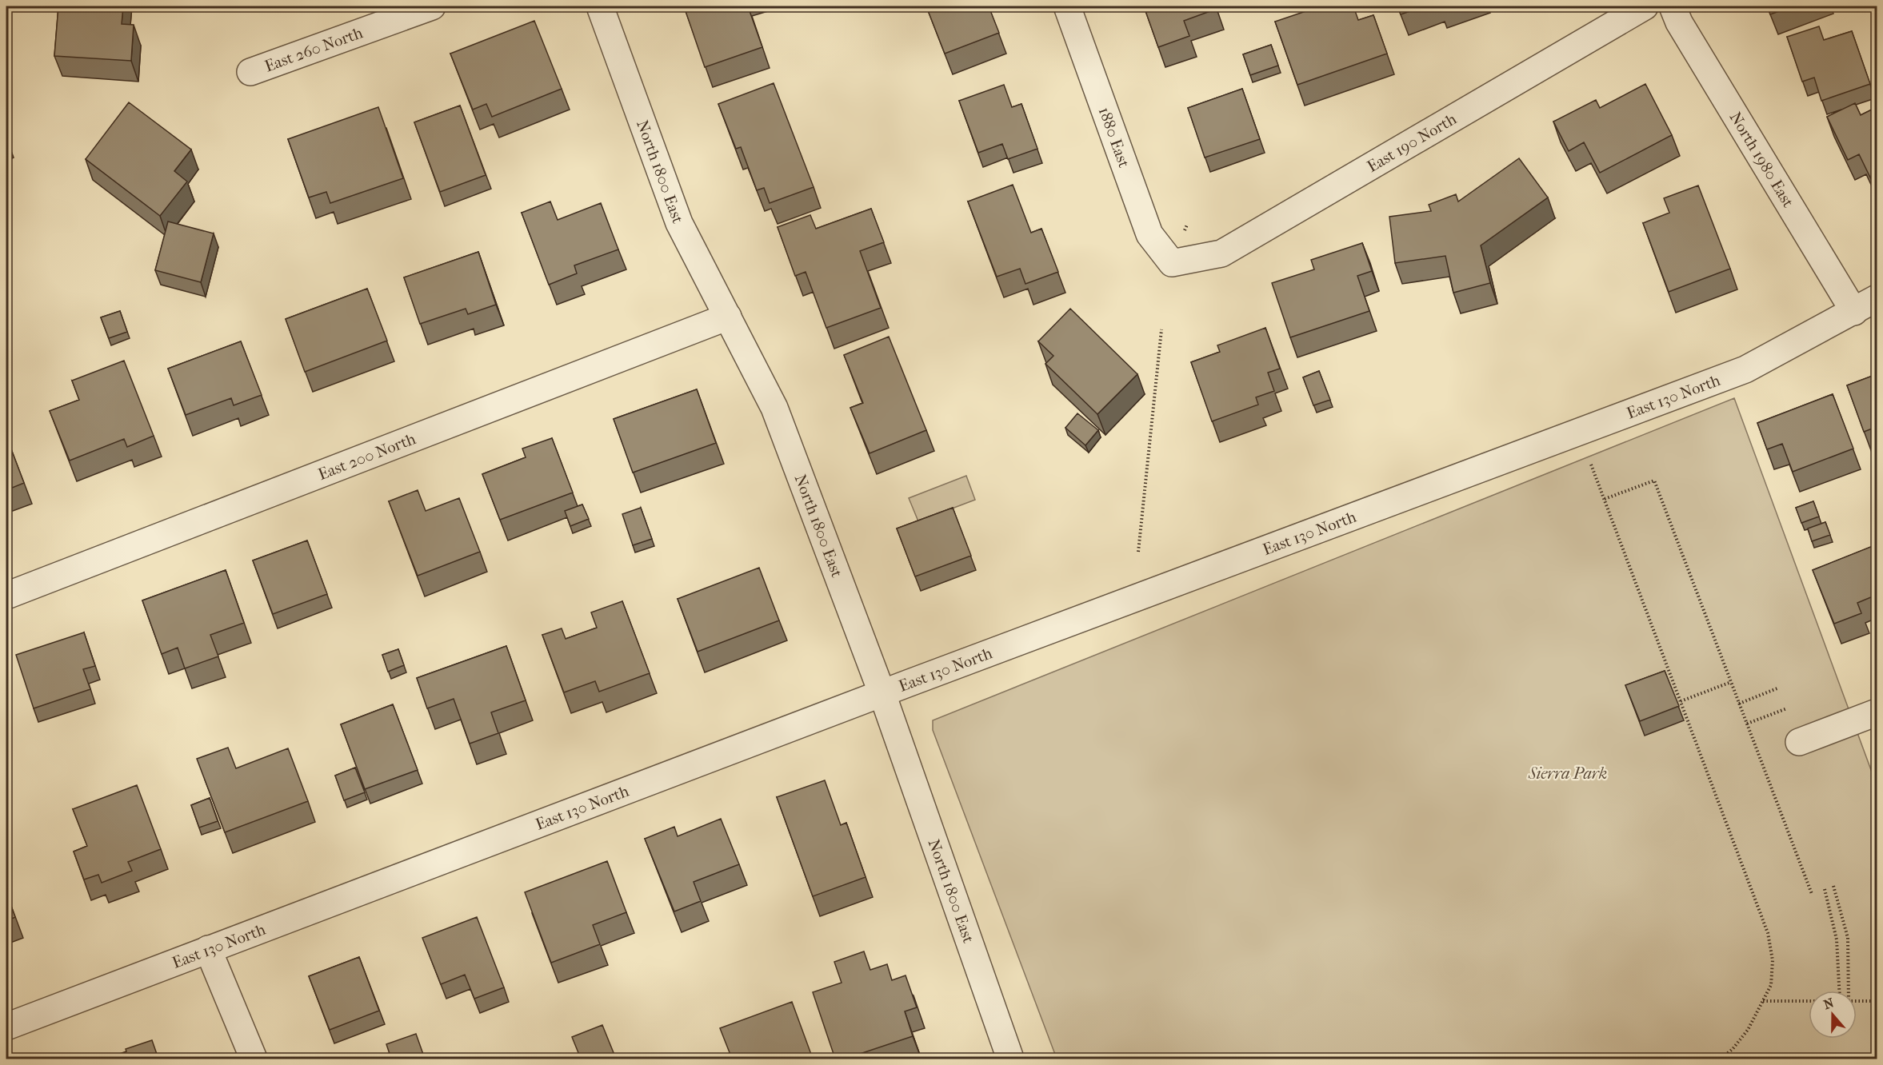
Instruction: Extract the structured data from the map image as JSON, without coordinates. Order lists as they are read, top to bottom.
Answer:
{
  "streets": {
    "street": [
      "East 260 North",
      "1880 East",
      "East 190 North",
      "North 1980 East",
      "North 1800 East",
      "East 130 North",
      "East 200 North"
    ]
  },
  "crossings": [
    ["1880 East", "East 190 North"],
    ["North 1980 East", "East 130 North"],
    ["North 1800 East", "East 130 North"],
    ["North 1800 East", "East 200 North"]
  ],
  "parks": ["Sierra Park"],
  "north": "top"
}
